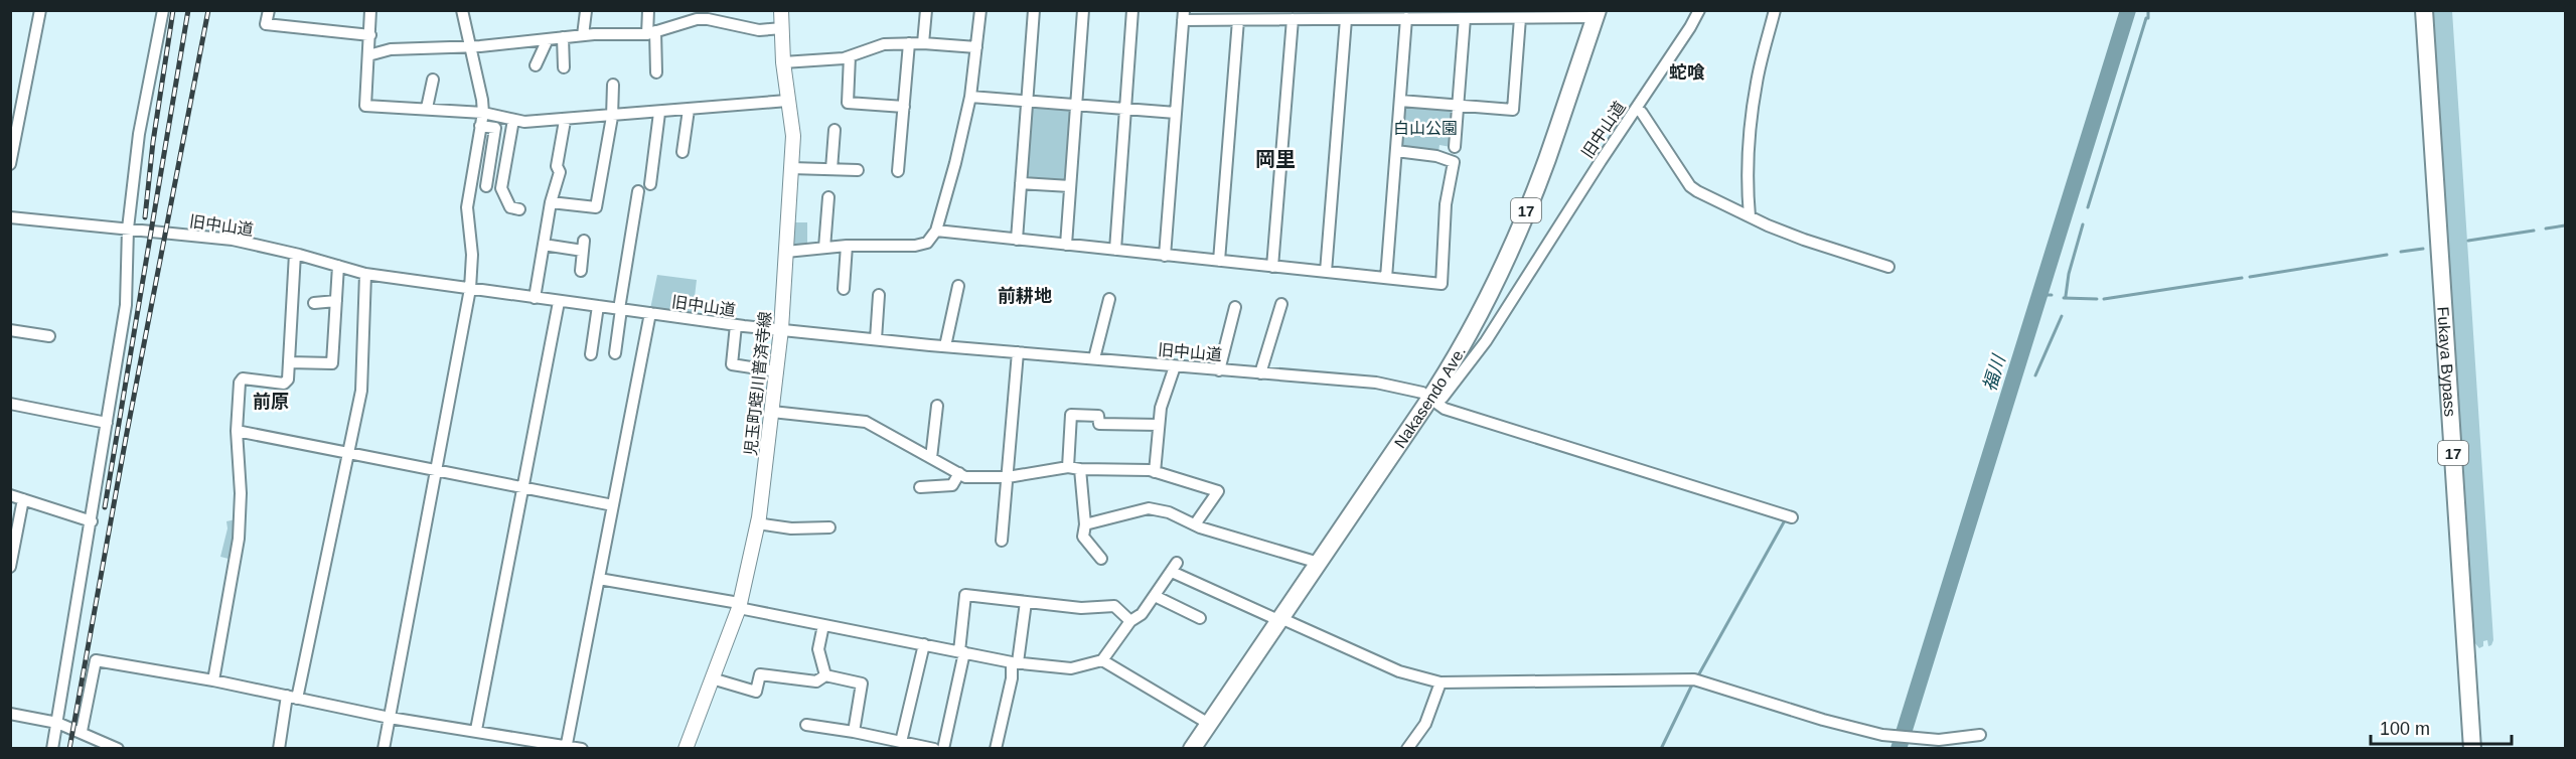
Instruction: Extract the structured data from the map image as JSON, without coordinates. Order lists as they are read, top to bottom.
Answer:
{
  "streets": {
    "highway": ["17", "Fukaya Bypass", "Nakasendo Ave."],
    "main road": ["児玉町蛭川普済寺線"],
    "street": ["旧中山道"]
  },
  "crossings": [
    ["旧中山道", "児玉町蛭川普済寺線"],
    ["旧中山道", "Nakasendo Ave."]
  ],
  "districts": [
    "蛇喰",
    "岡里",
    "前耕地",
    "前原"
  ],
  "water": ["福川"],
  "parks": ["白山公園"],
  "scale_bar": "100 m"
}
